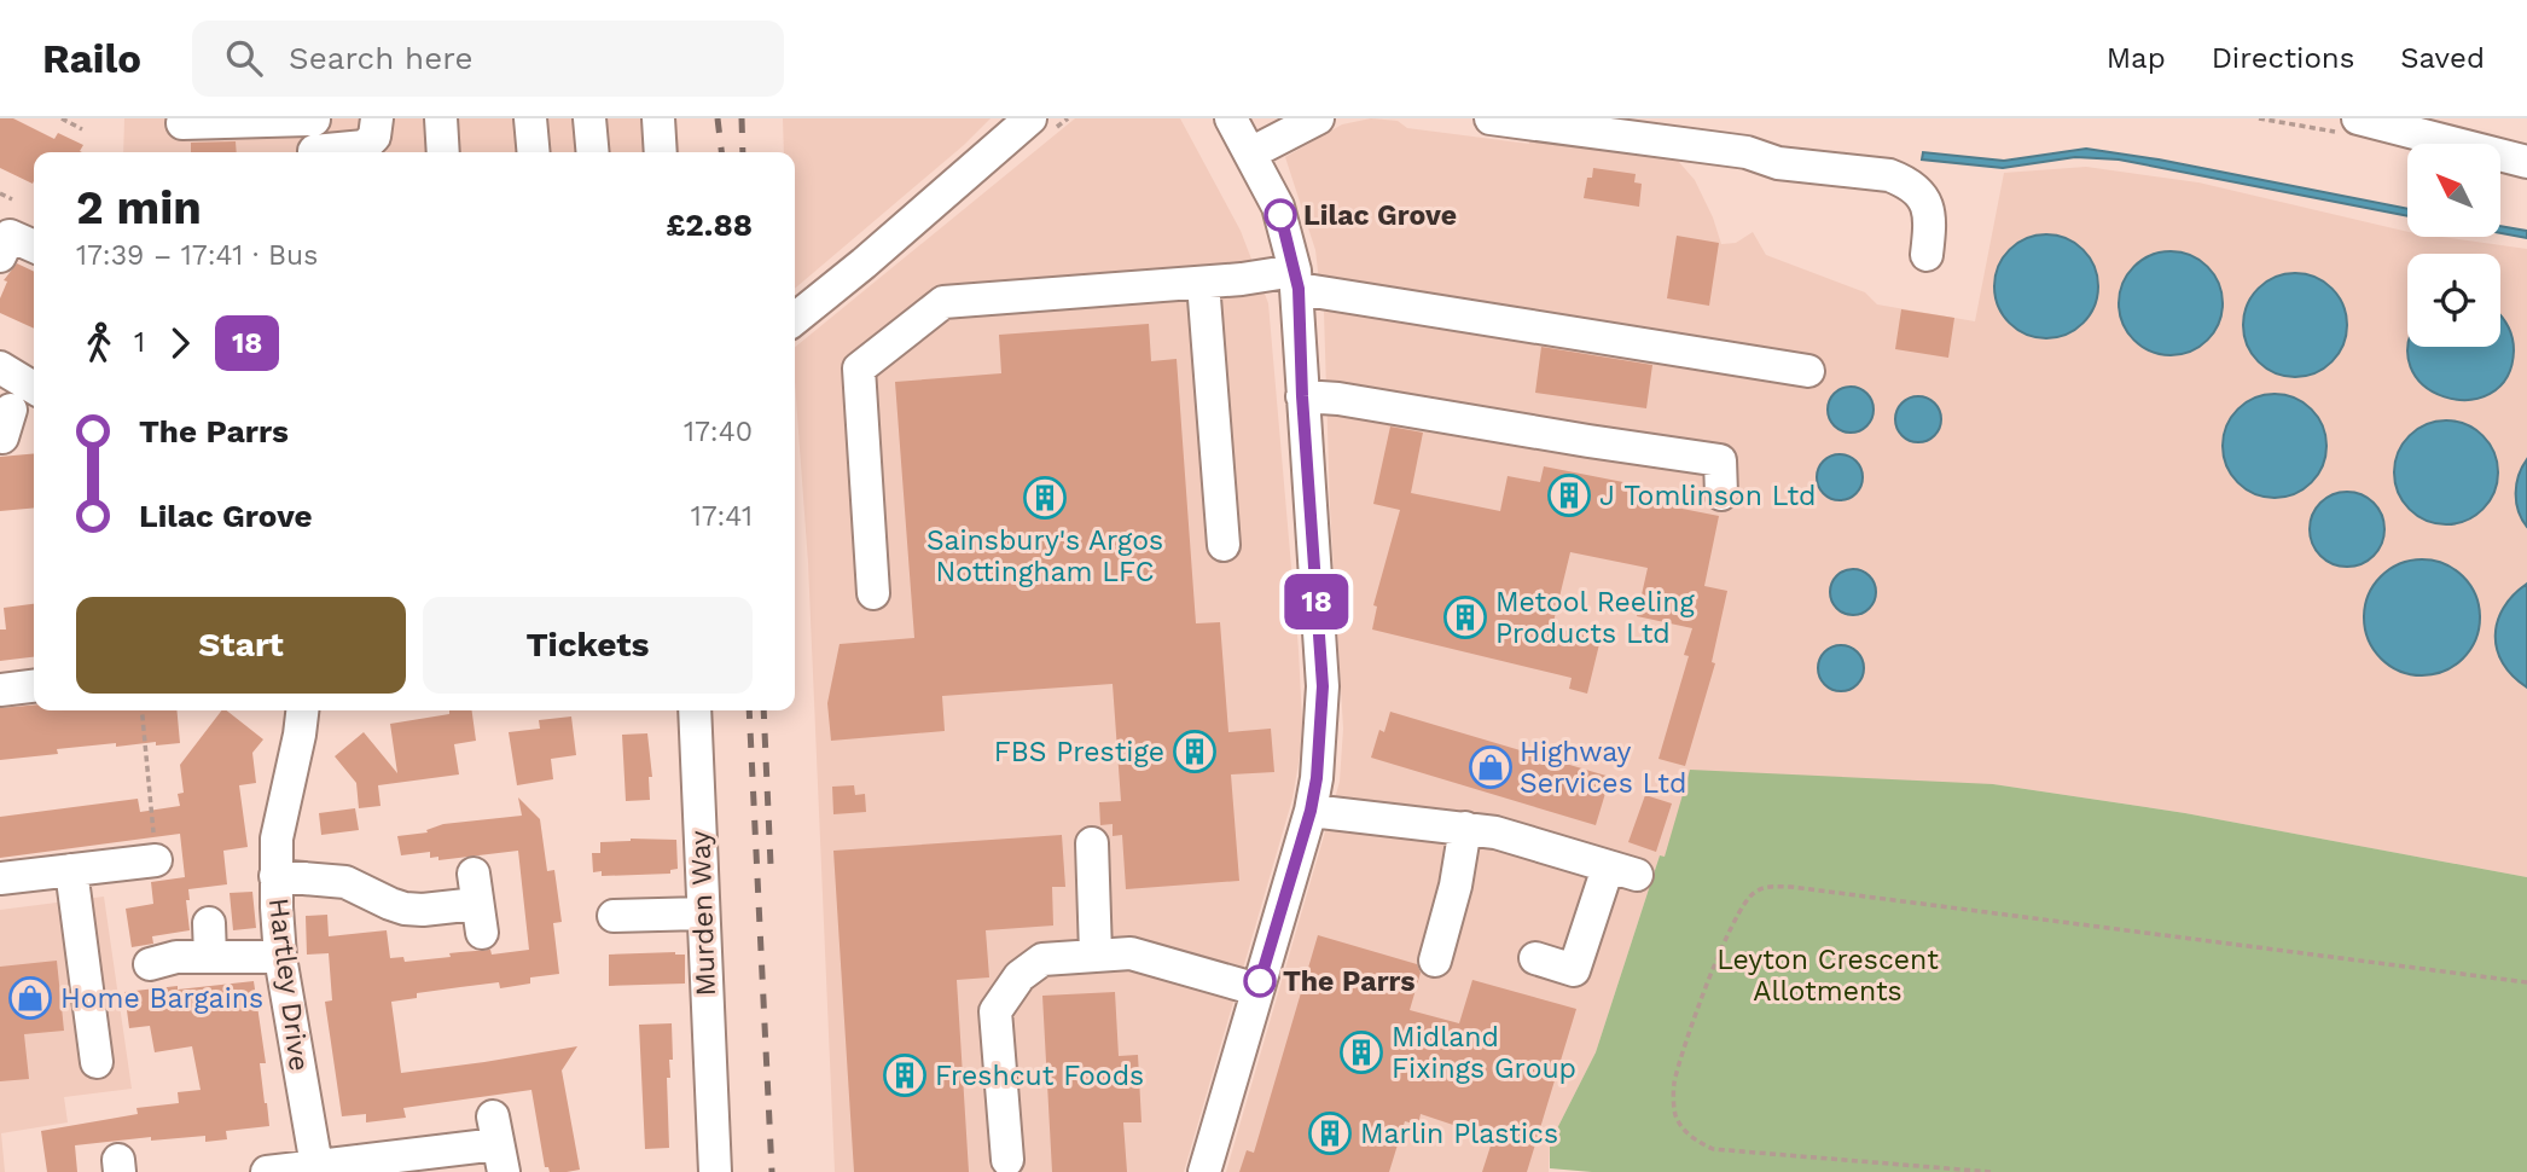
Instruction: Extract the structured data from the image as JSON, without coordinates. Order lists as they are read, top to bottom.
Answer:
{
  "streets": {
    "street": ["Murden Way", "Hartley Drive"]
  },
  "parks": ["Leyton Crescent Allotments"],
  "places": {
    "other": ["Lilac Grove", "The Parrs"],
    "building": [
      "J Tomlinson Ltd",
      "Sainsbury's Argos Nottingham LFC",
      "Metool Reeling Products Ltd",
      "FBS Prestige",
      "Midland Fixings Group",
      "Freshcut Foods",
      "Marlin Plastics"
    ],
    "shop": ["Highway Services Ltd", "Home Bargains"]
  },
  "lines": ["bus line 18"],
  "north": "top left",
  "page": {
    "header": "Railo",
    "search": "Search here",
    "nav": ["Map", "Directions", "Saved"],
    "on_map": "18",
    "heading": ["2 min", "17:39 – 17:41 · Bus", "£2.88"],
    "legs": ["1", "18"],
    "list": [
      {
        "name": "The Parrs",
        "value": "17:40"
      },
      {
        "name": "Lilac Grove",
        "value": "17:41"
      }
    ],
    "buttons": ["Start", "Tickets"]
  }
}
